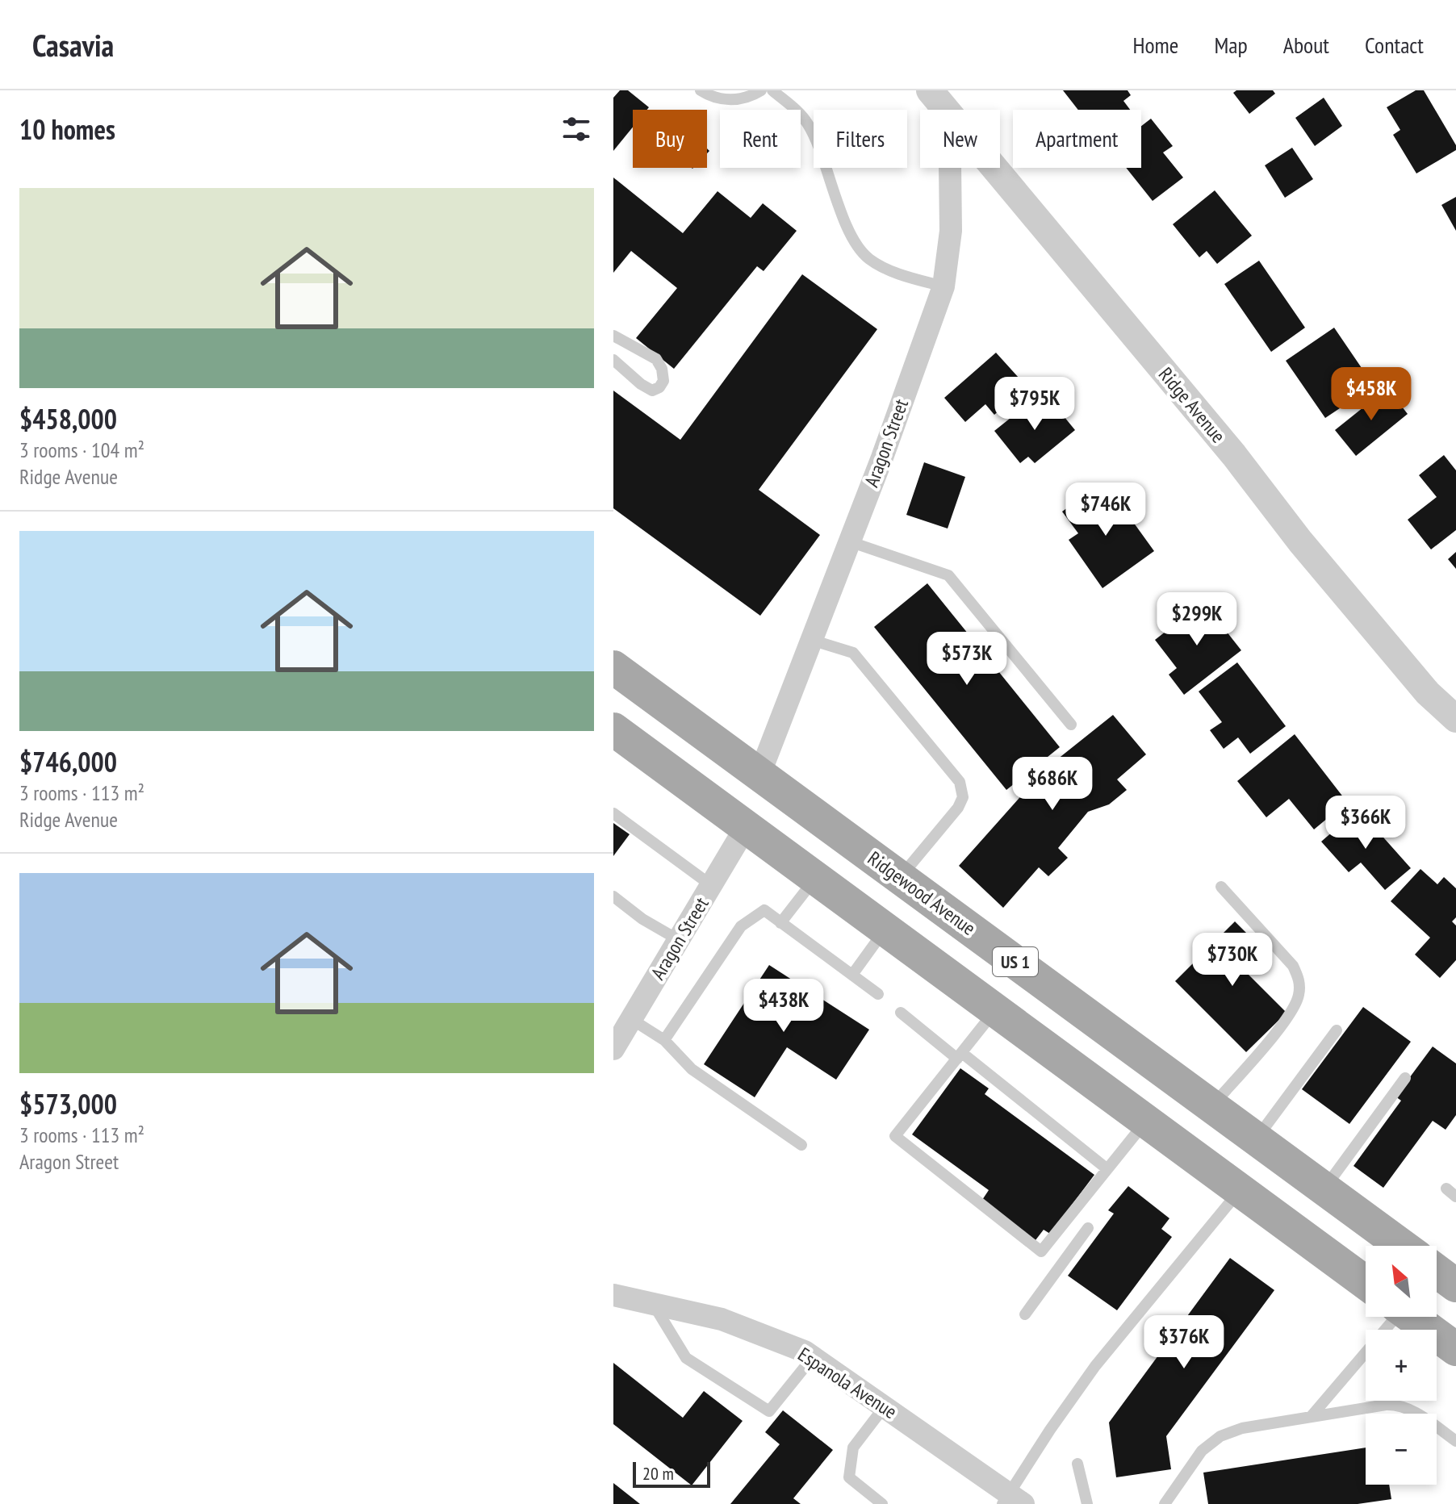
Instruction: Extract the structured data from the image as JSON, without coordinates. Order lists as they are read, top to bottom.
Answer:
{
  "streets": {
    "main road": ["Ridgewood Avenue", "US 1"],
    "street": ["Ridge Avenue", "Aragon Street", "Espanola Avenue"]
  },
  "crossings": [
    ["Ridge Avenue", "Aragon Street"],
    ["Aragon Street", "Ridgewood Avenue"],
    ["Aragon Street", "US 1"]
  ],
  "scale_bar": "20 m",
  "north": "top left",
  "page": {
    "header": "Casavia",
    "nav": [
      "Home",
      "Map",
      "About",
      "Contact"
    ],
    "heading": "10 homes",
    "chip": [
      "Buy",
      "Rent",
      "Filters",
      "New",
      "Apartment"
    ],
    "list": [
      {
        "name": "$458,000",
        "note": "3 rooms · 104 m² · Ridge Avenue"
      },
      {
        "name": "$746,000",
        "note": "3 rooms · 113 m² · Ridge Avenue"
      },
      {
        "name": "$573,000",
        "note": "3 rooms · 113 m² · Aragon Street"
      }
    ],
    "price": [
      "$458K",
      "$795K",
      "$746K",
      "$299K",
      "$573K",
      "$686K",
      "$366K",
      "$730K",
      "$438K",
      "$376K"
    ],
    "map_buttons": ["+", "−"],
    "scale": "20 m"
  }
}
